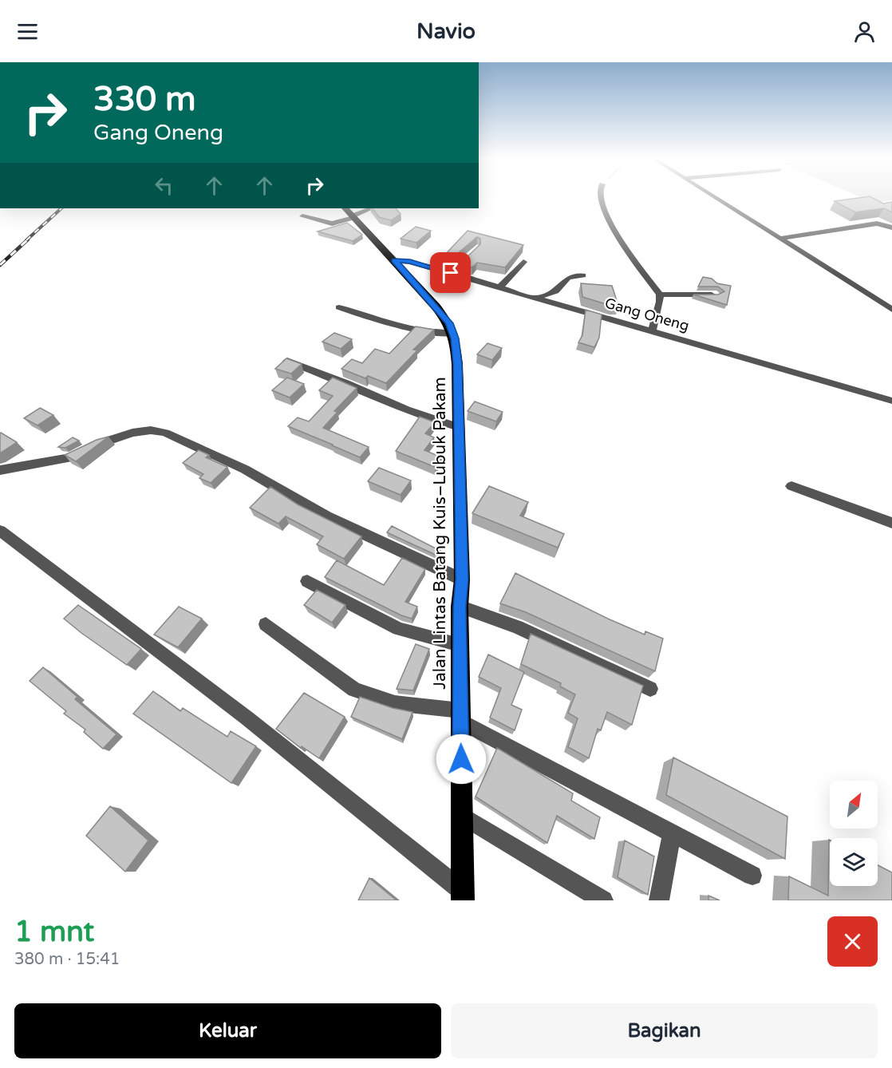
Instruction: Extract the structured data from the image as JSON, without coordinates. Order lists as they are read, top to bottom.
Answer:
{
  "streets": {
    "highway": ["Jalan Lintas Batang Kuis–Lubuk Pakam"],
    "street": ["Gang Oneng"]
  },
  "crossings": [
    ["Gang Oneng", "Jalan Lintas Batang Kuis–Lubuk Pakam"]
  ],
  "north": "top right",
  "page": {
    "header": "Navio",
    "turn": ["330 m", "Gang Oneng"],
    "heading": ["1 mnt", "380 m · 15:41"],
    "buttons": ["Keluar", "Bagikan"]
  }
}
